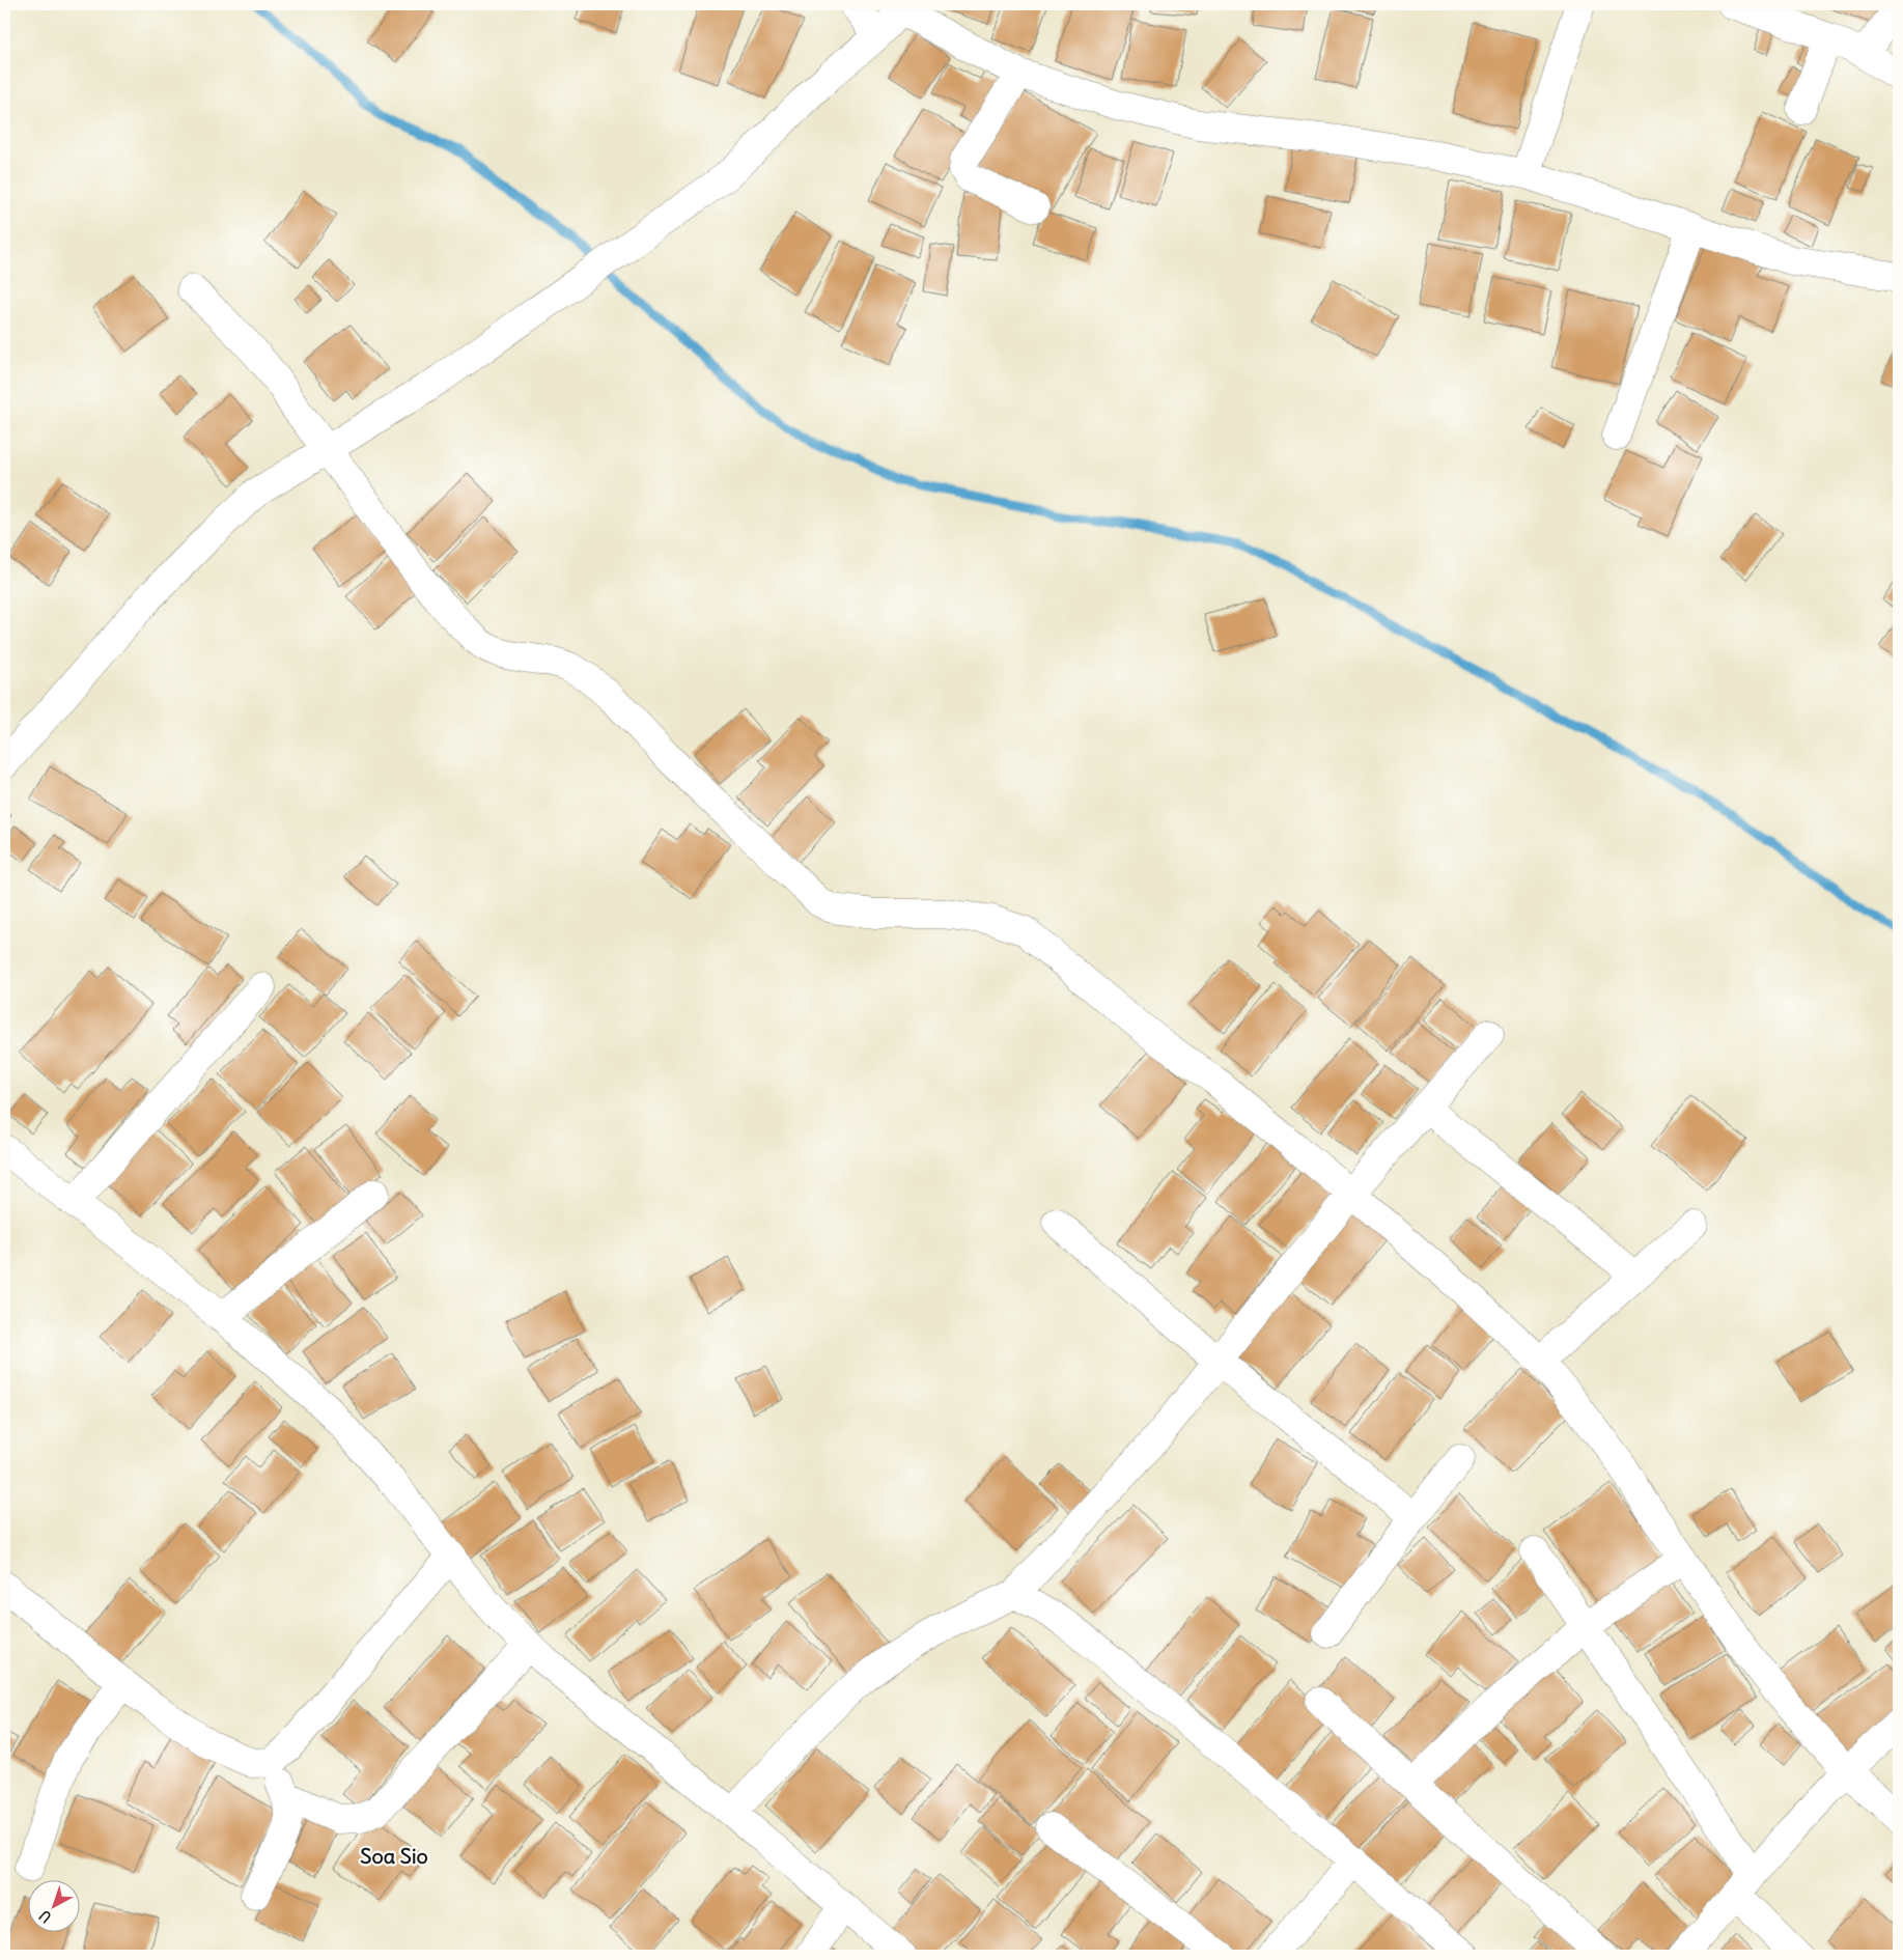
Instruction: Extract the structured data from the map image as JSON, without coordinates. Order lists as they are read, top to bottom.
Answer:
{
  "districts": ["Soa Sio"],
  "north": "bottom left"
}
